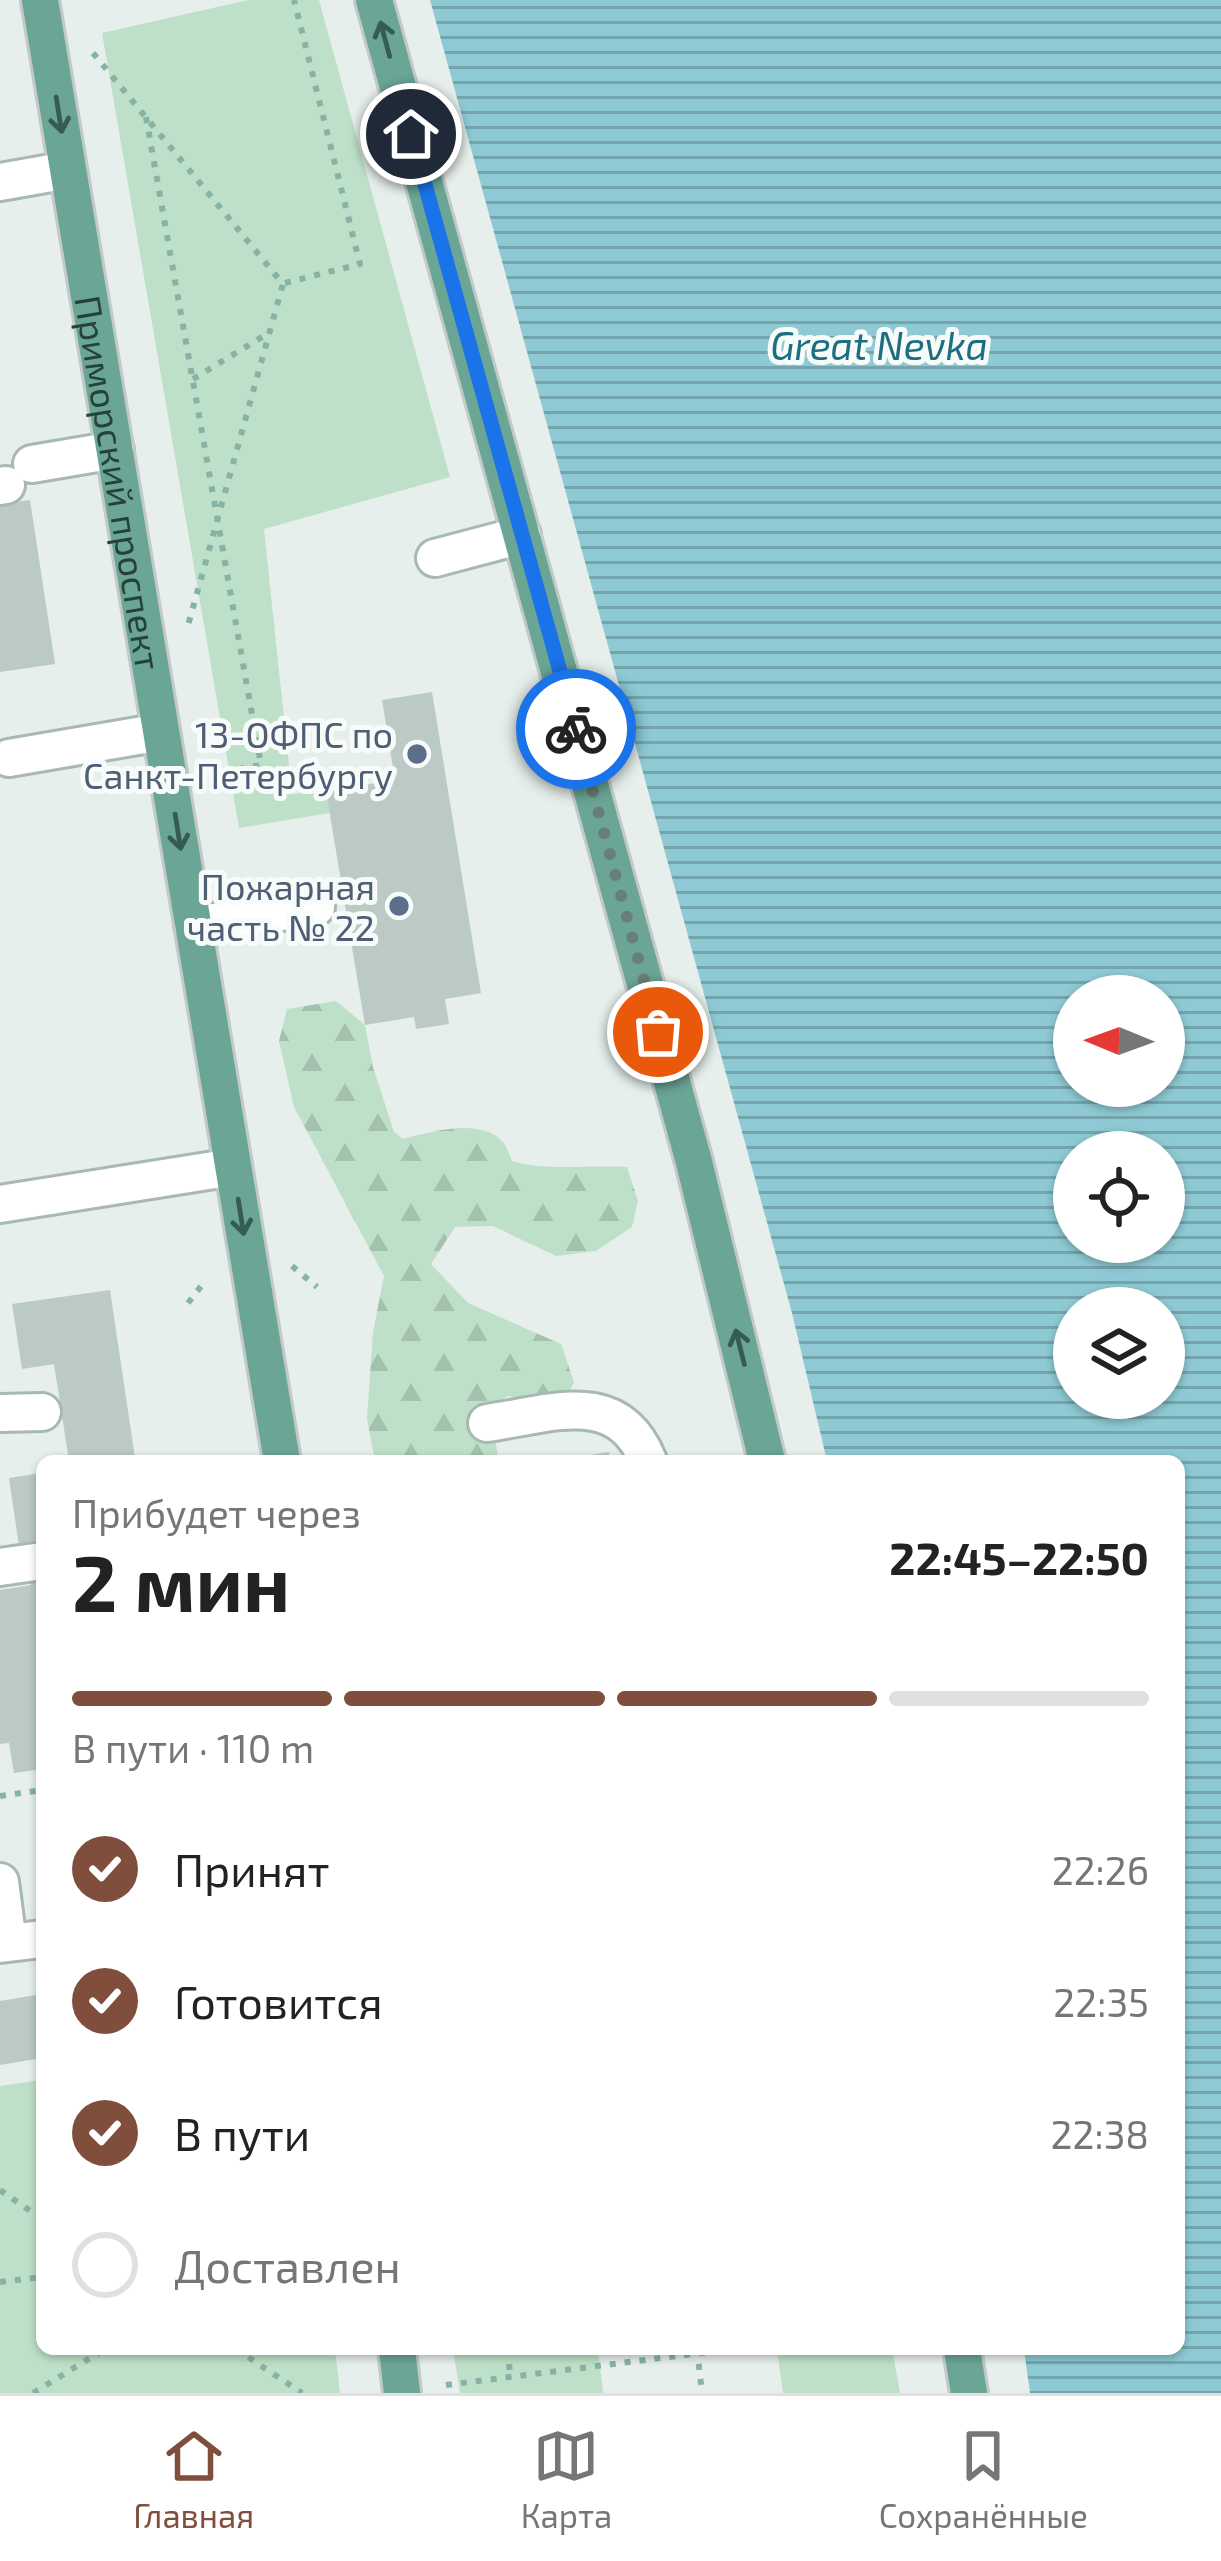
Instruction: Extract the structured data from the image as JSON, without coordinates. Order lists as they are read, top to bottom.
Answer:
{
  "streets": {
    "main road": ["Приморский проспект"]
  },
  "one_way": ["Приморский проспект"],
  "water": ["Great Nevka"],
  "places": ["13-ОФПС по Санкт-Петербургу", "Пожарная часть № 22"],
  "north": "left",
  "page": {
    "heading": ["2 мин", "Прибудет через", "22:45–22:50"],
    "bar": "В пути · 110 m",
    "list": [
      ["Принят", "22:26"],
      ["Готовится", "22:35"],
      ["В пути", "22:38"],
      "Доставлен"
    ],
    "tabs": ["Главная", "Карта", "Сохранённые"]
  }
}
